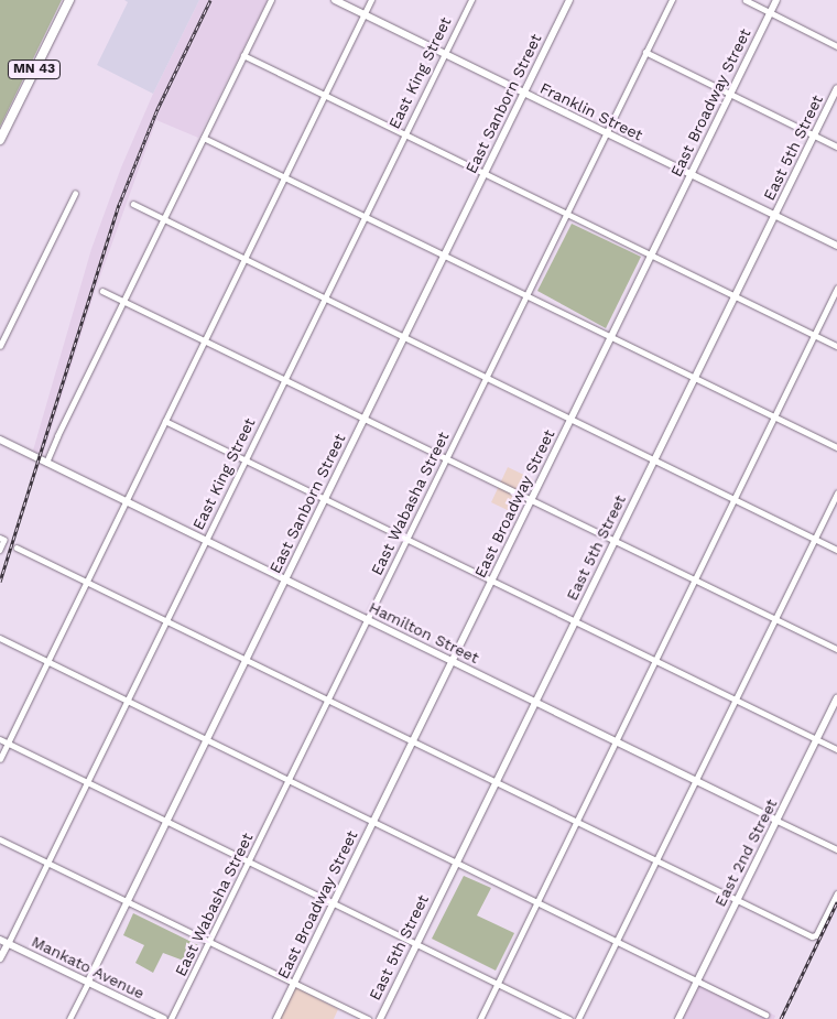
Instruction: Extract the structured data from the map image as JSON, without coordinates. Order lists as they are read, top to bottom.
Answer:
{
  "streets": {
    "main road": ["MN 43"],
    "street": [
      "East King Street",
      "East Broadway Street",
      "East Sanborn Street",
      "Franklin Street",
      "East 5th Street",
      "East Wabasha Street",
      "Hamilton Street",
      "East 2nd Street",
      "Mankato Avenue"
    ]
  },
  "crossings": [
    ["East King Street", "Franklin Street"],
    ["East King Street", "Hamilton Street"],
    ["East King Street", "Mankato Avenue"],
    ["East Broadway Street", "Franklin Street"],
    ["East Broadway Street", "Hamilton Street"],
    ["East Sanborn Street", "Franklin Street"],
    ["East Sanborn Street", "Hamilton Street"],
    ["East Sanborn Street", "Mankato Avenue"],
    ["Franklin Street", "East 5th Street"],
    ["Franklin Street", "East Wabasha Street"],
    ["East 5th Street", "Hamilton Street"],
    ["East Wabasha Street", "Hamilton Street"],
    ["Hamilton Street", "East 2nd Street"]
  ]
}
